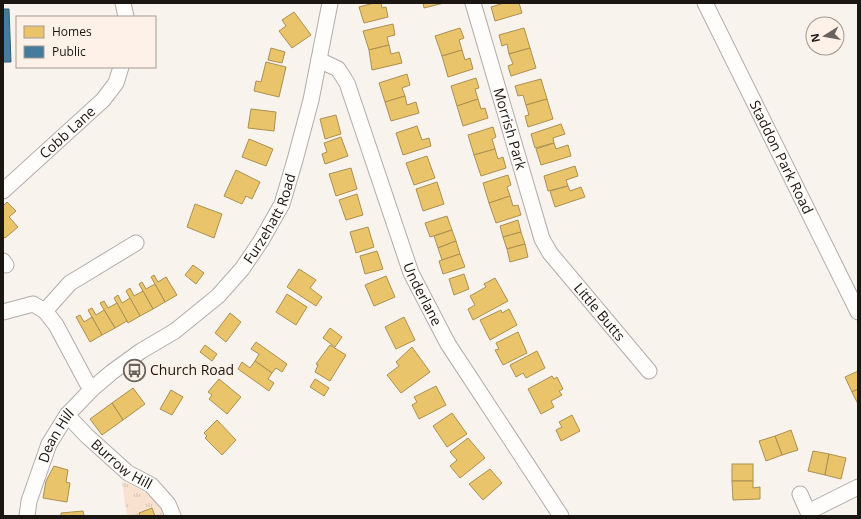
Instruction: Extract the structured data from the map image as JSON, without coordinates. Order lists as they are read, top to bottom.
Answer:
{
  "streets": {
    "street": [
      "Morrish Park",
      "Cobb Lane",
      "Staddon Park Road",
      "Furzehatt Road",
      "Underlane",
      "Little Butts",
      "Dean Hill",
      "Burrow Hill"
    ]
  },
  "crossings": [
    ["Morrish Park", "Little Butts"],
    ["Furzehatt Road", "Underlane"],
    ["Furzehatt Road", "Dean Hill"],
    ["Dean Hill", "Burrow Hill"]
  ],
  "places": {
    "bus stop": ["Church Road"]
  },
  "legend": ["Homes", "Public"],
  "north": "left"
}
